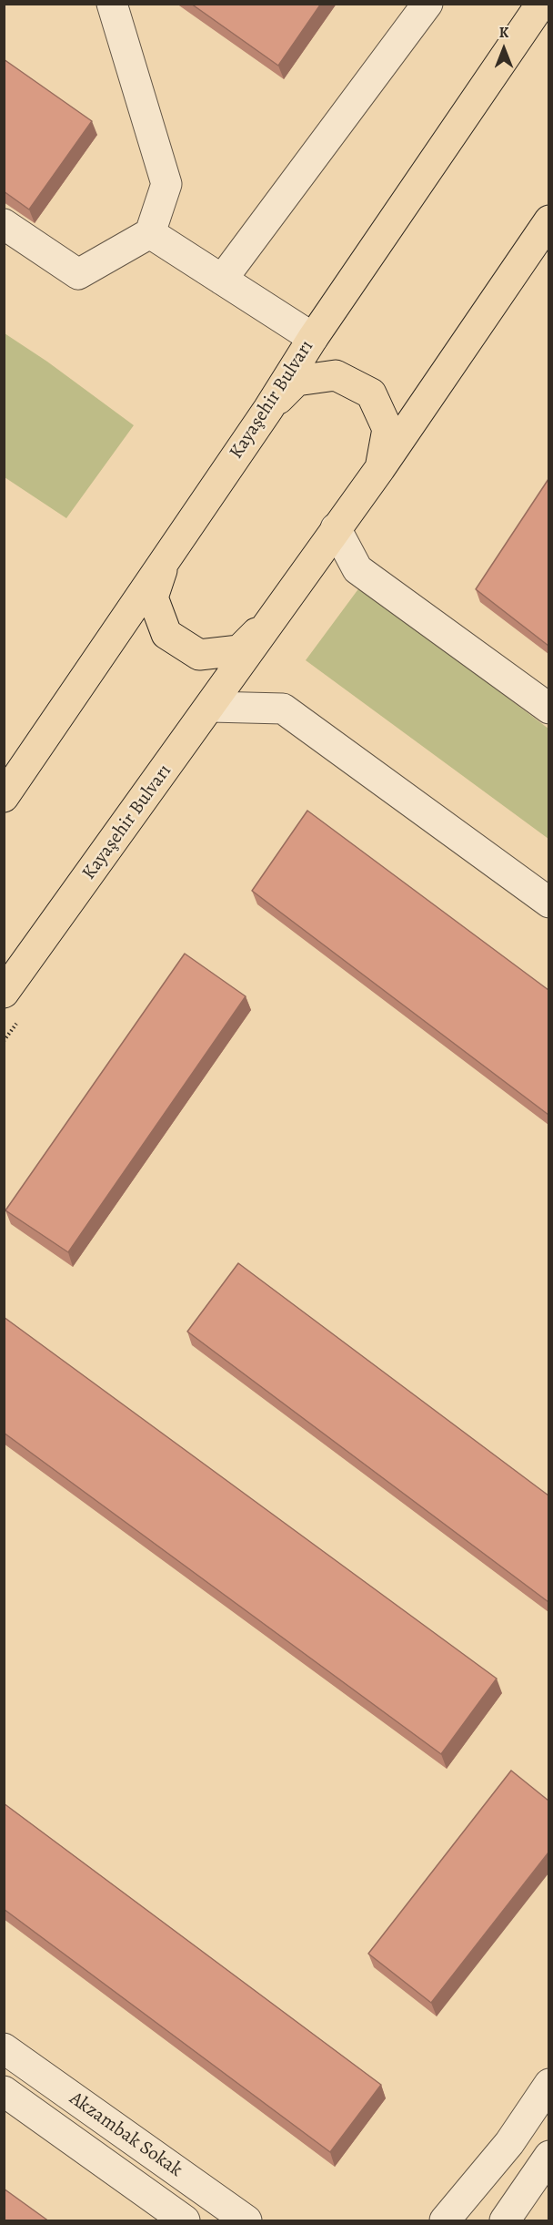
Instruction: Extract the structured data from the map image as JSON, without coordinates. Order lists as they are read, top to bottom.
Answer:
{
  "streets": {
    "main road": ["Kayaşehir Bulvarı"],
    "street": ["Akzambak Sokak"]
  },
  "north": "top"
}
